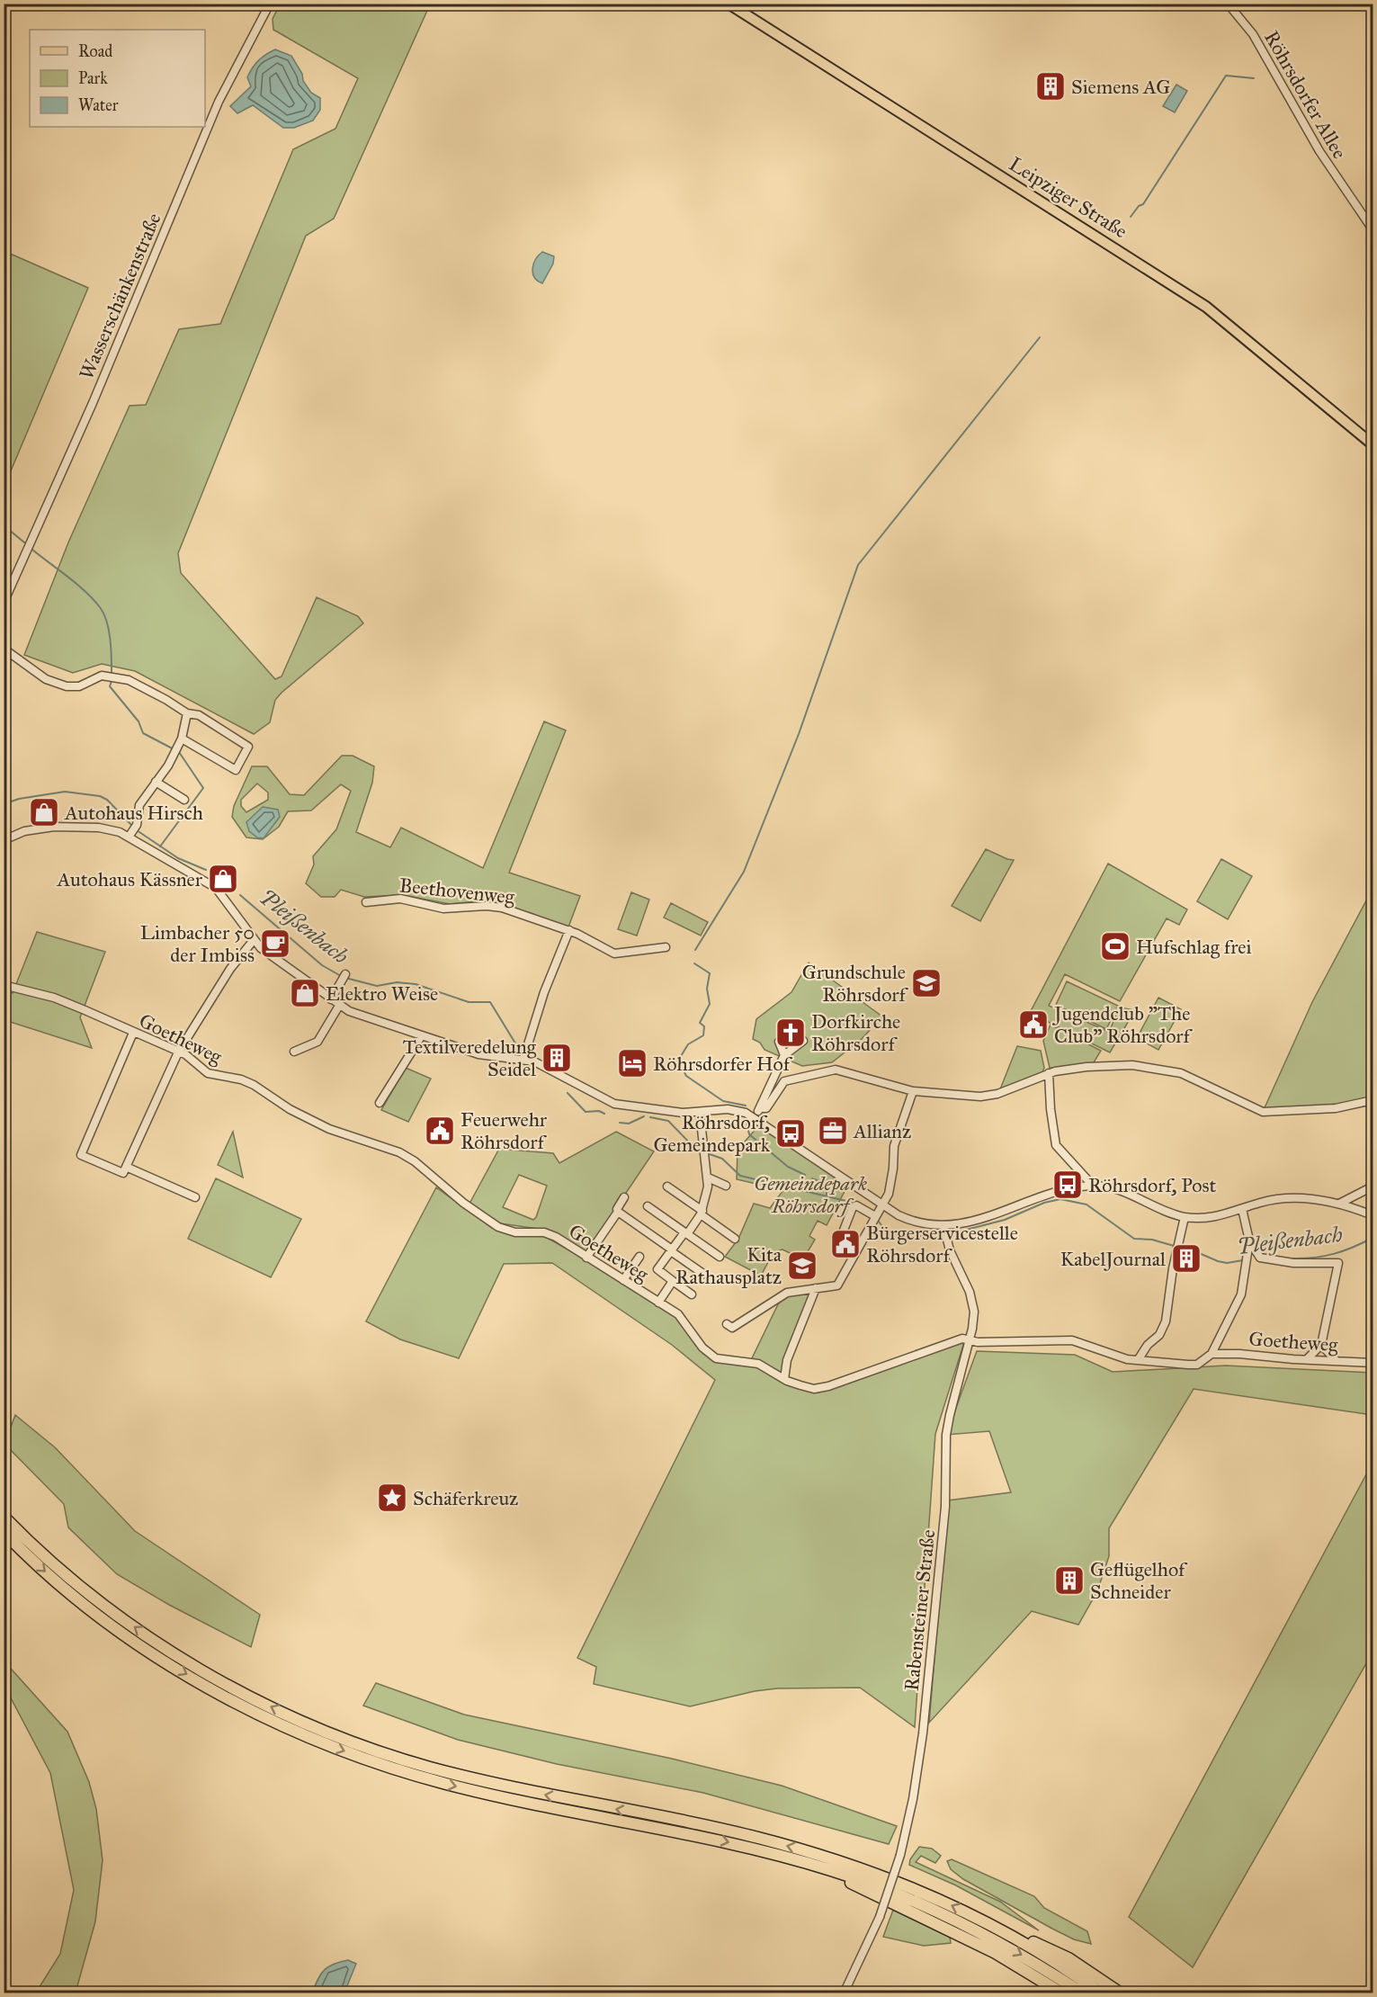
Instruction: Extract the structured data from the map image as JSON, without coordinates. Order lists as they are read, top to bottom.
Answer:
{
  "streets": {
    "main road": ["Leipziger Straße"],
    "street": [
      "Röhrsdorfer Allee",
      "Wasserschänkenstraße",
      "Beethovenweg",
      "Goetheweg",
      "Rabensteiner Straße"
    ]
  },
  "crossings": [
    ["Goetheweg", "Rabensteiner Straße"]
  ],
  "water": ["Pleißenbach"],
  "parks": ["Gemeindepark Röhrsdorf"],
  "places": {
    "building": [
      "Siemens AG",
      "Textilveredelung Seidel",
      "KabelJournal",
      "Geflügelhof Schneider"
    ],
    "shop": ["Autohaus Hirsch", "Autohaus Kässner", "Elektro Weise"],
    "cafe": ["Limbacher 50 der Imbiss"],
    "sports": ["Hufschlag frei"],
    "school or university": ["Grundschule Röhrsdorf", "Kita Rathausplatz"],
    "public building": ["Jugendclub \"The Club\" Röhrsdorf", "Feuerwehr Röhrsdorf", "Bürgerservicestelle Röhrsdorf"],
    "church": ["Dorfkirche Röhrsdorf"],
    "hotel": ["Röhrsdorfer Hof"],
    "office": ["Allianz"],
    "bus stop": ["Röhrsdorf, Gemeindepark", "Röhrsdorf, Post"],
    "place": ["Schäferkreuz"]
  },
  "legend": ["Road", "Park", "Water"]
}
